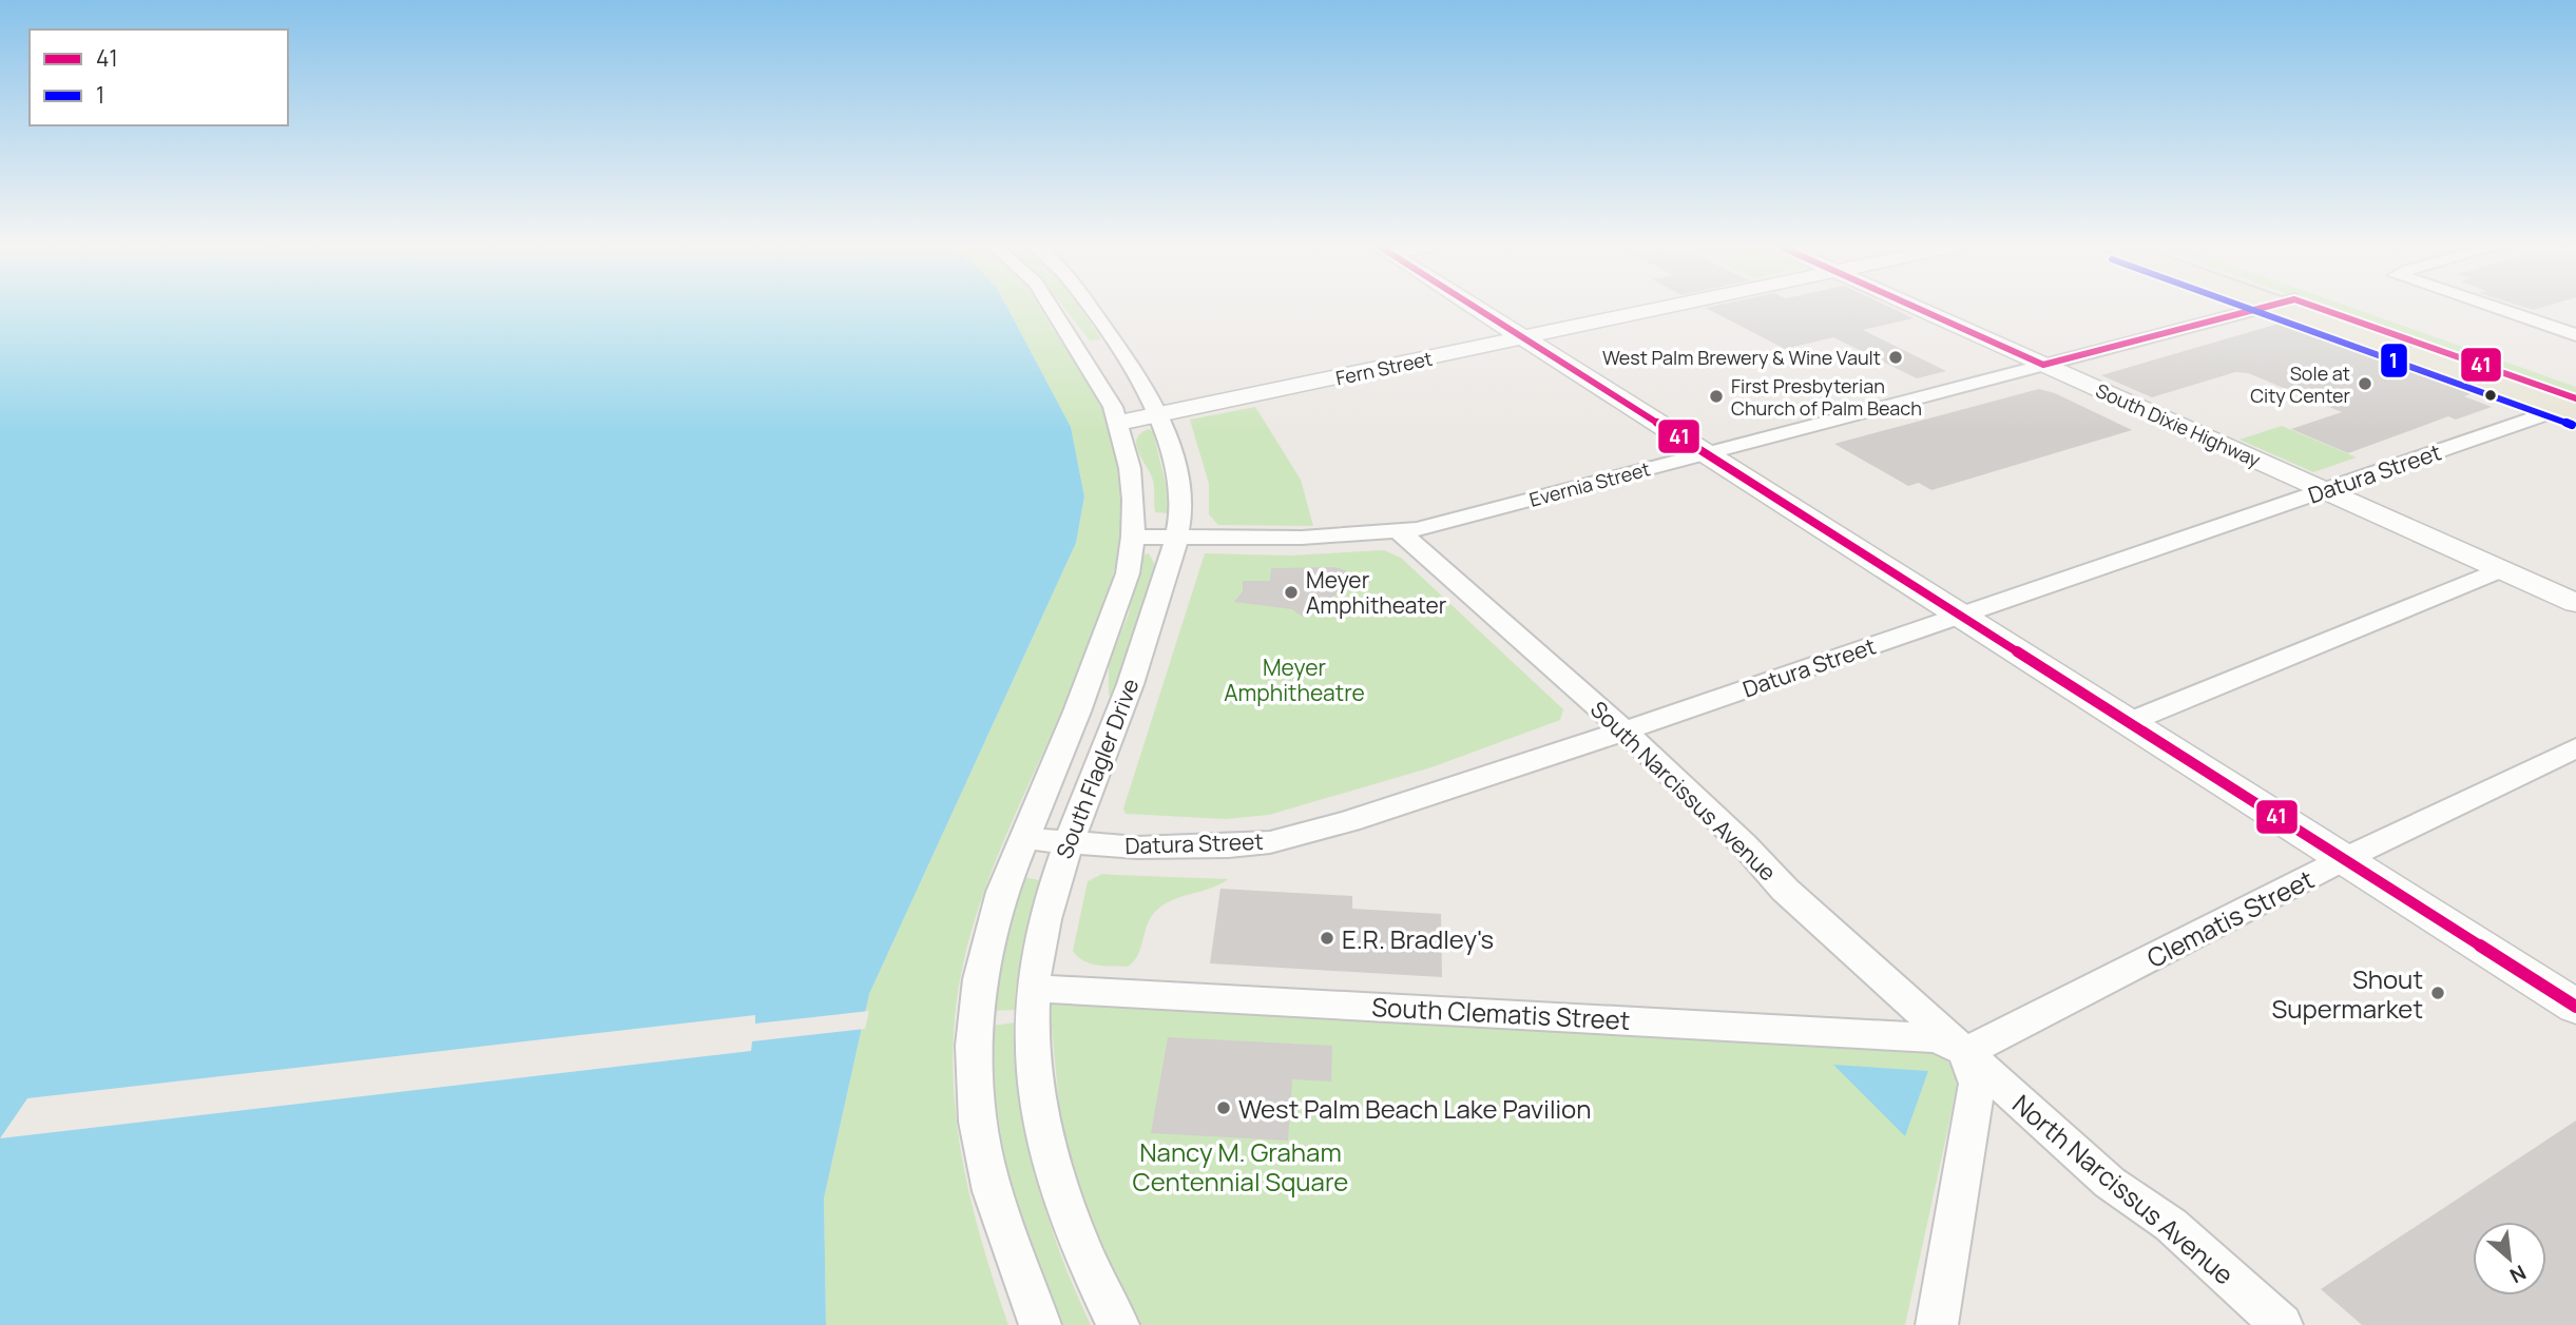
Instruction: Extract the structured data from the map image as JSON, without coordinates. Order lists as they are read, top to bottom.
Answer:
{
  "streets": {
    "street": [
      "Fern Street",
      "South Dixie Highway",
      "Datura Street",
      "Evernia Street",
      "South Flagler Drive",
      "South Narcissus Avenue",
      "Clematis Street",
      "South Clematis Street",
      "North Narcissus Avenue"
    ]
  },
  "crossings": [
    ["Fern Street", "South Flagler Drive"],
    ["South Dixie Highway", "Datura Street"],
    ["South Dixie Highway", "Evernia Street"],
    ["Datura Street", "South Flagler Drive"],
    ["Datura Street", "South Narcissus Avenue"],
    ["Evernia Street", "South Flagler Drive"],
    ["Evernia Street", "South Narcissus Avenue"],
    ["South Flagler Drive", "South Clematis Street"],
    ["South Narcissus Avenue", "Clematis Street"],
    ["South Narcissus Avenue", "South Clematis Street"],
    ["South Narcissus Avenue", "North Narcissus Avenue"],
    ["Clematis Street", "South Clematis Street"],
    ["Clematis Street", "North Narcissus Avenue"],
    ["South Clematis Street", "North Narcissus Avenue"]
  ],
  "parks": ["Meyer Amphitheatre", "Nancy M. Graham Centennial Square"],
  "places": [
    "West Palm Brewery & Wine Vault",
    "Sole at City Center",
    "First Presbyterian Church of Palm Beach",
    "Meyer Amphitheater",
    "E.R. Bradley's",
    "Shout Supermarket",
    "West Palm Beach Lake Pavilion"
  ],
  "lines": ["transit line 41", "transit line 1"],
  "legend": ["41", "1"],
  "north": "bottom right"
}
